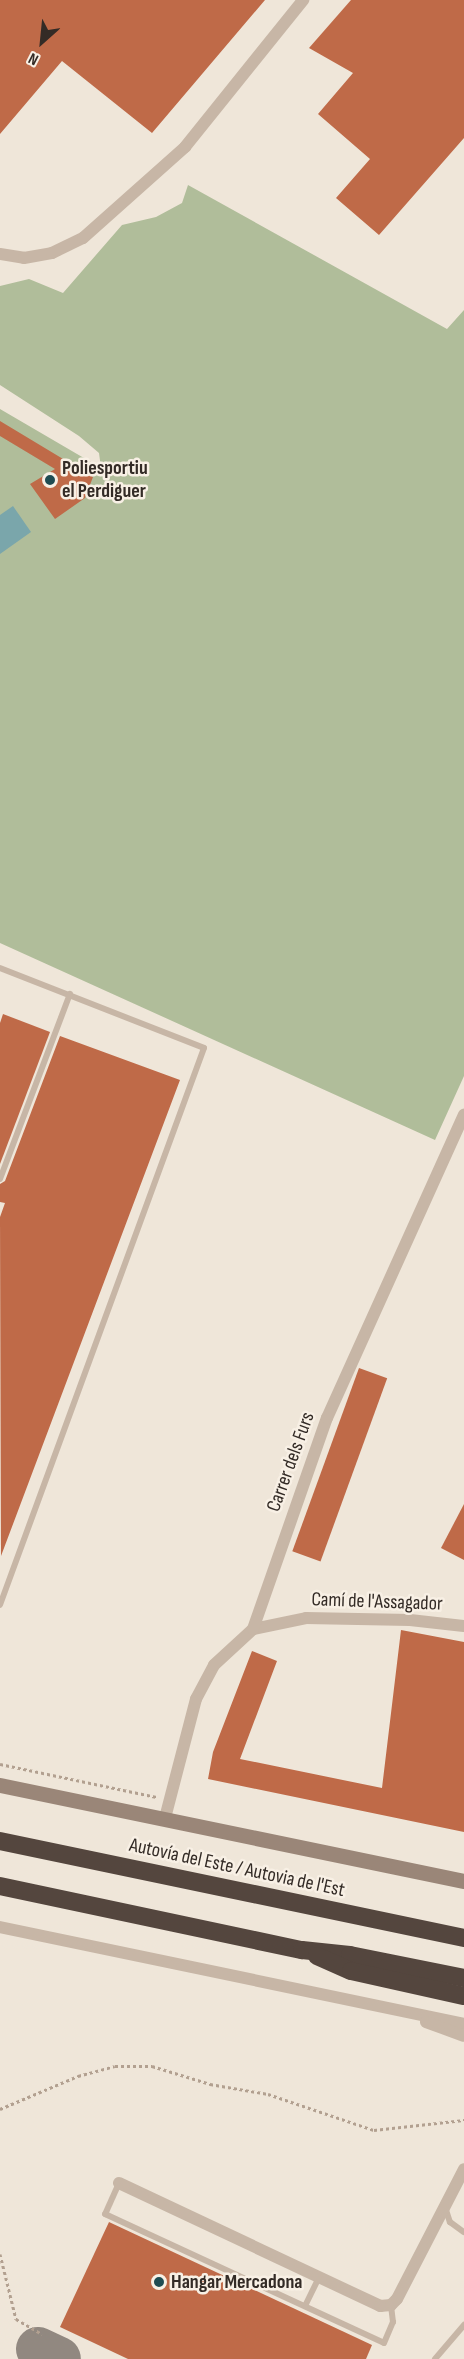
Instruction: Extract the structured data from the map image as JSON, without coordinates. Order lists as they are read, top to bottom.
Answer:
{
  "streets": {
    "highway": ["Autovía del Este / Autovia de l'Est"],
    "street": ["Carrer dels Furs", "Camí de l'Assagador"]
  },
  "crossings": [
    ["Carrer dels Furs", "Camí de l'Assagador"]
  ],
  "places": ["Poliesportiu el Perdiguer", "Hangar Mercadona"],
  "north": "bottom left"
}
